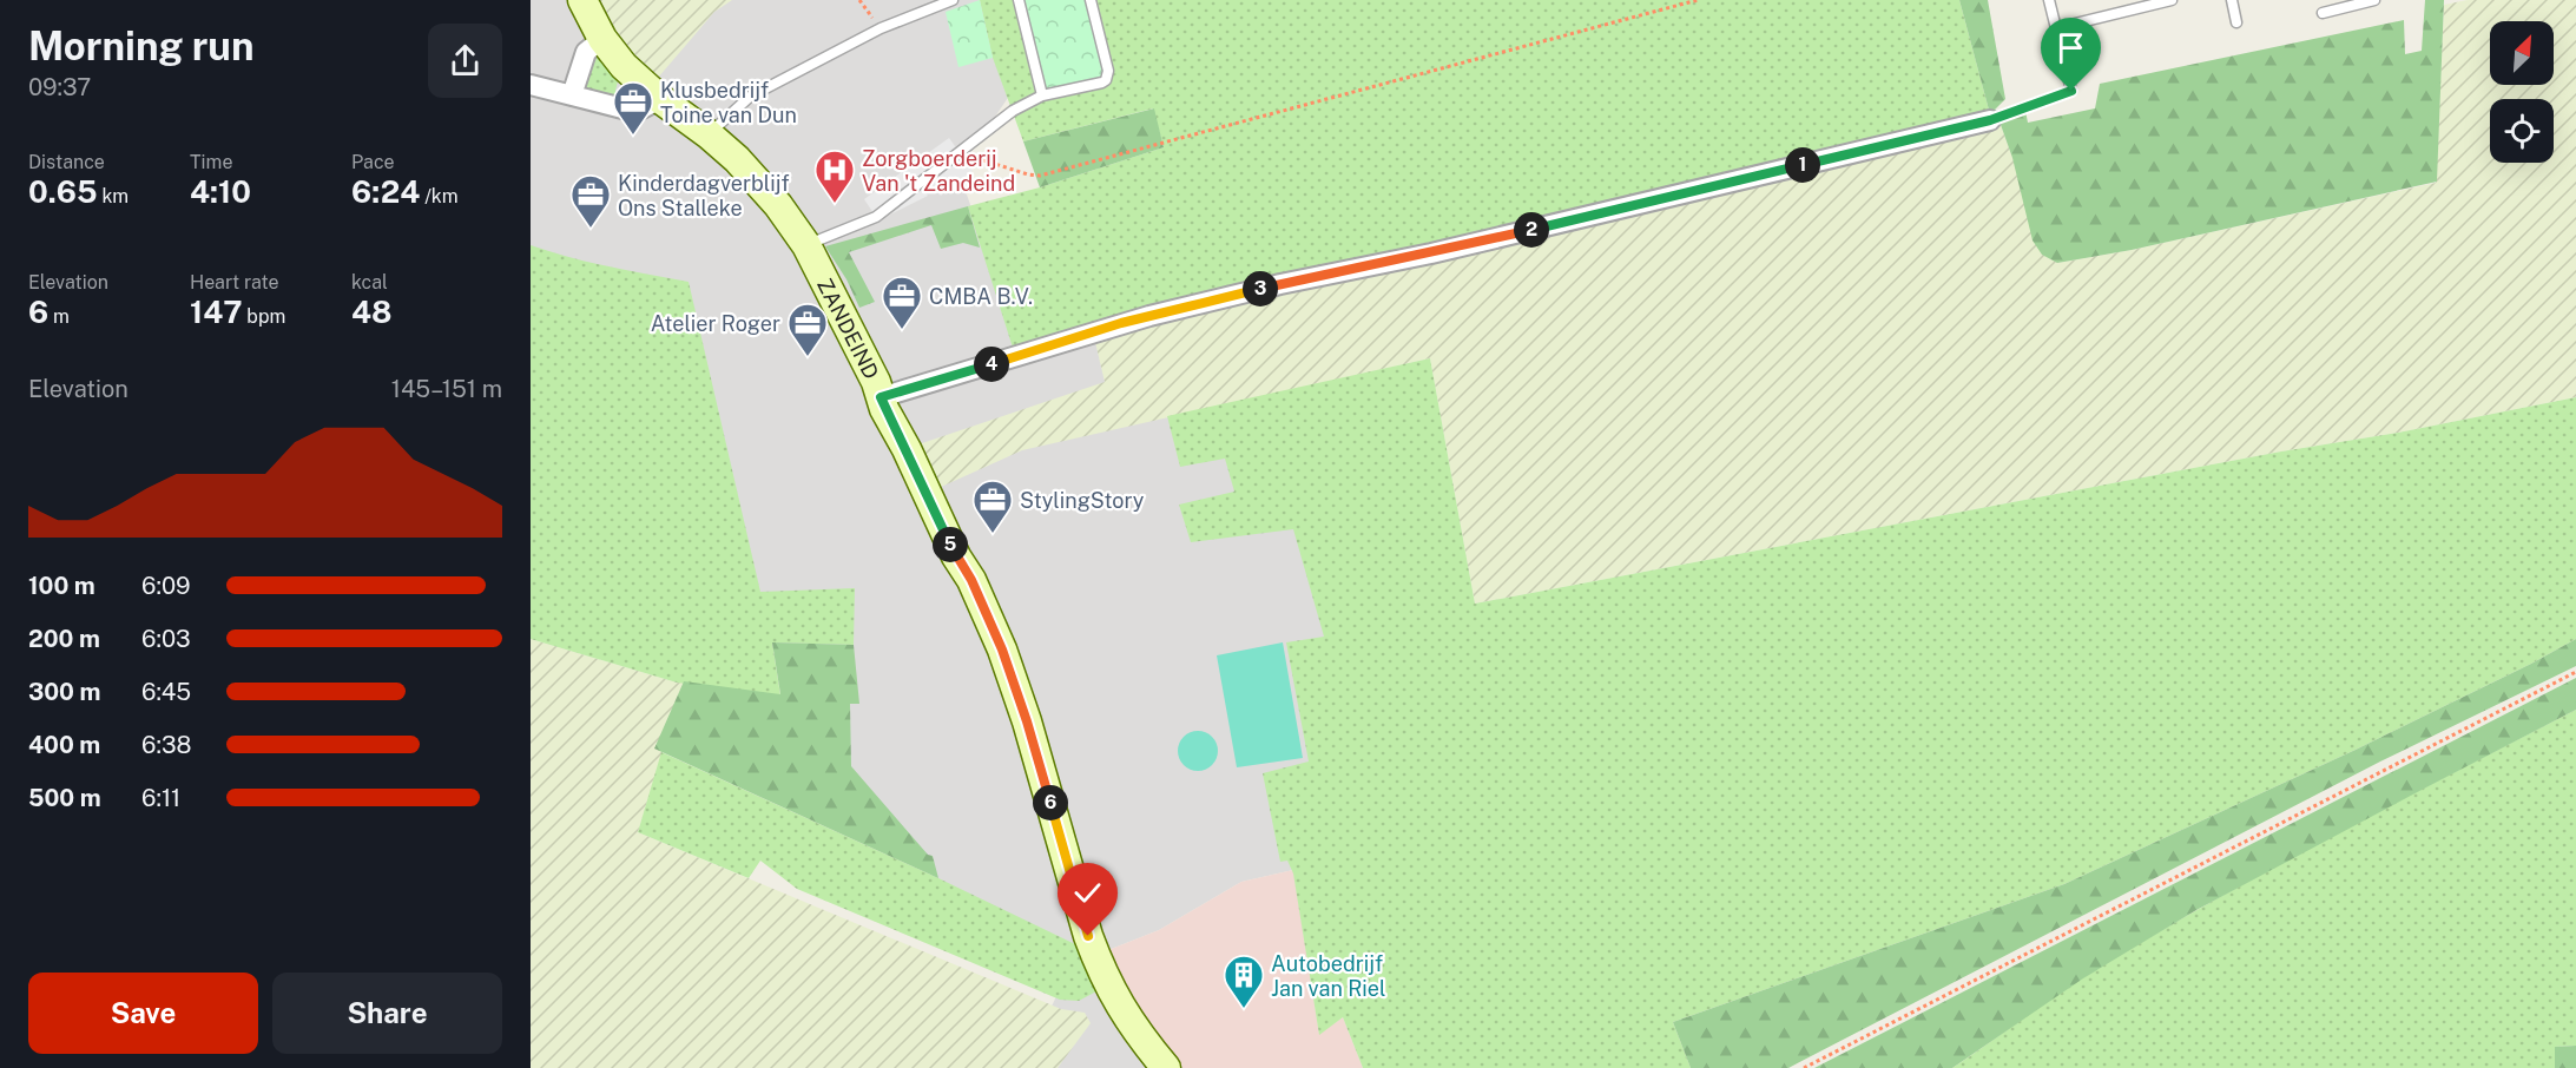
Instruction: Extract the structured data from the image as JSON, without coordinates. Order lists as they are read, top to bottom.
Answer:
{
  "streets": {
    "street": ["ZANDEIND"]
  },
  "places": {
    "office": [
      "Klusbedrijf Toine van Dun",
      "Kinderdagverblijf Ons Stalleke",
      "CMBA B.V.",
      "Atelier Roger",
      "StylingStory"
    ],
    "hospital": ["Zorgboerderij Van 't Zandeind"],
    "building": ["Autobedrijf Jan van Riel"]
  },
  "north": "top right",
  "page": {
    "heading": ["Morning run", "09:37"],
    "stats": [
      ["Distance", "0.65 km"],
      ["Time", "4:10"],
      ["Pace", "6:24 /km"],
      ["Elevation", "6 m"],
      ["Heart rate", "147 bpm"],
      ["kcal", "48"]
    ],
    "pins": [
      "1",
      "2",
      "3",
      "4",
      "5",
      "6"
    ],
    "chart": ["Elevation", "145–151 m"],
    "list": [
      {
        "name": "100 m",
        "note": "6:09"
      },
      {
        "name": "200 m",
        "note": "6:03"
      },
      {
        "name": "300 m",
        "note": "6:45"
      },
      {
        "name": "400 m",
        "note": "6:38"
      },
      {
        "name": "500 m",
        "note": "6:11"
      }
    ],
    "buttons": ["Save", "Share"]
  }
}
